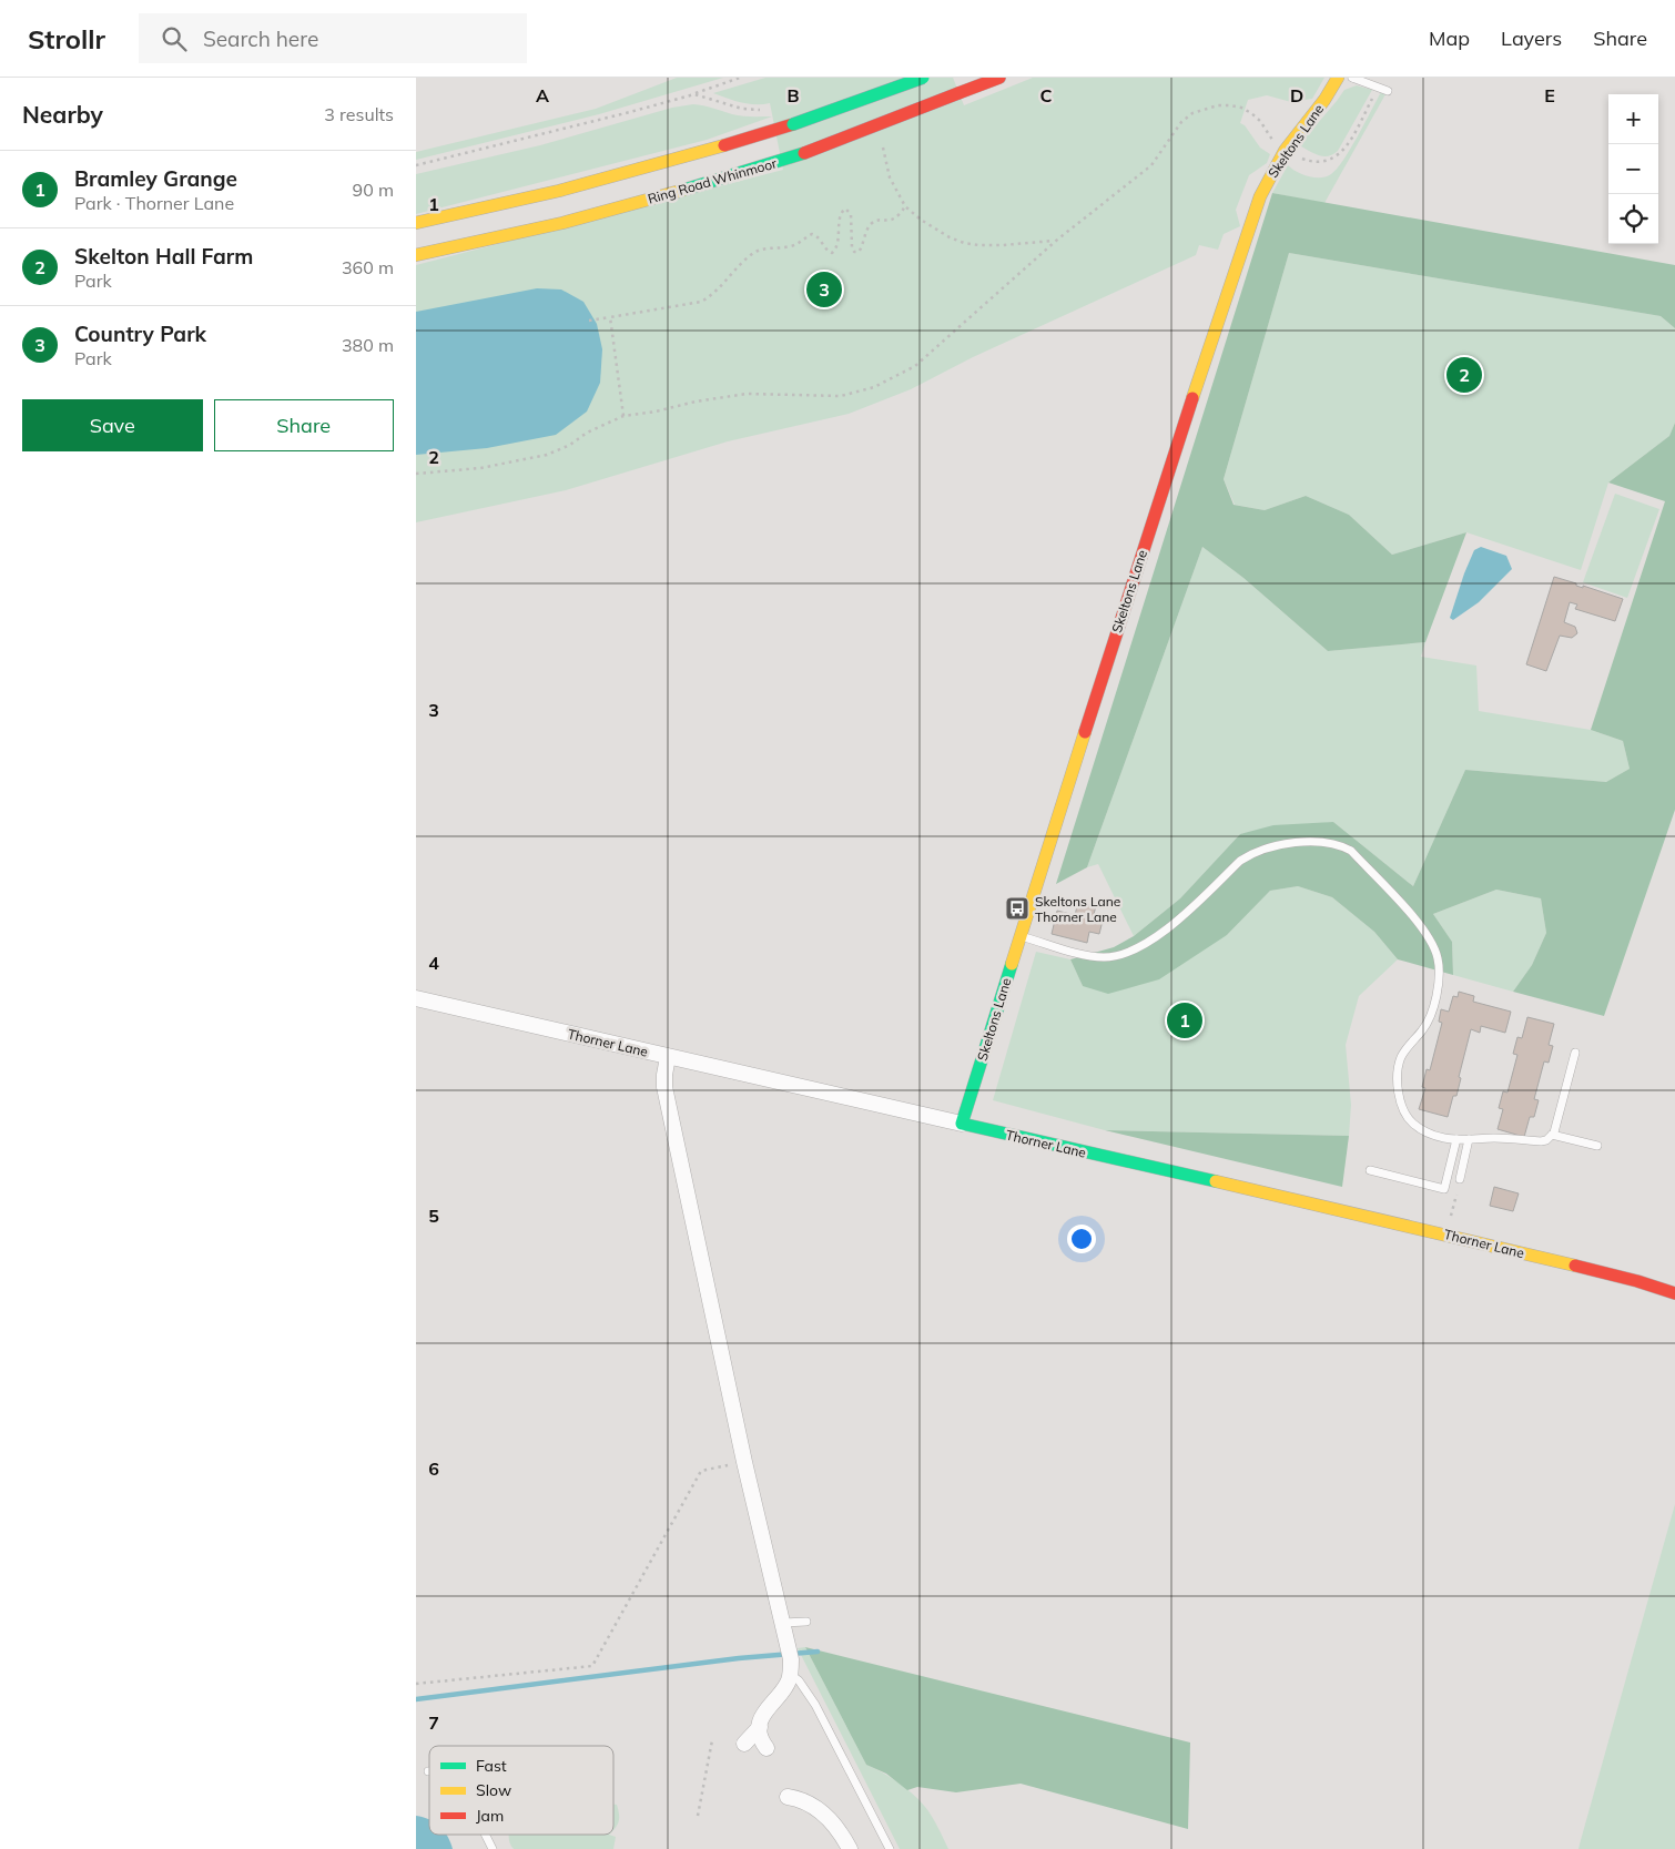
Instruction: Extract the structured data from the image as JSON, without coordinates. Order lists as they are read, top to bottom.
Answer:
{
  "streets": {
    "main road": ["Skeltons Lane", "Ring Road Whinmoor", "Thorner Lane"]
  },
  "crossings": [
    ["Skeltons Lane", "Thorner Lane"]
  ],
  "places": {
    "bus stop": ["Skeltons Lane Thorner Lane"]
  },
  "legend": ["Fast", "Slow", "Jam"],
  "page": {
    "header": "Strollr",
    "search": "Search here",
    "nav": ["Map", "Layers", "Share"],
    "heading": ["Nearby", "3 results"],
    "map_buttons": ["+", "−"],
    "list": [
      {
        "mark": "1",
        "name": "Bramley Grange",
        "note": "Park · Thorner Lane",
        "value": "90 m"
      },
      {
        "mark": "2",
        "name": "Skelton Hall Farm",
        "note": "Park",
        "value": "360 m"
      },
      {
        "mark": "3",
        "name": "Country Park",
        "note": "Park",
        "value": "380 m"
      }
    ],
    "pins": ["3", "2", "1"],
    "buttons": ["Save", "Share"]
  },
  "grid": {
    "columns": [
      "A",
      "B",
      "C",
      "D",
      "E"
    ],
    "rows": [
      "1",
      "2",
      "3",
      "4",
      "5",
      "6",
      "7"
    ]
  }
}
